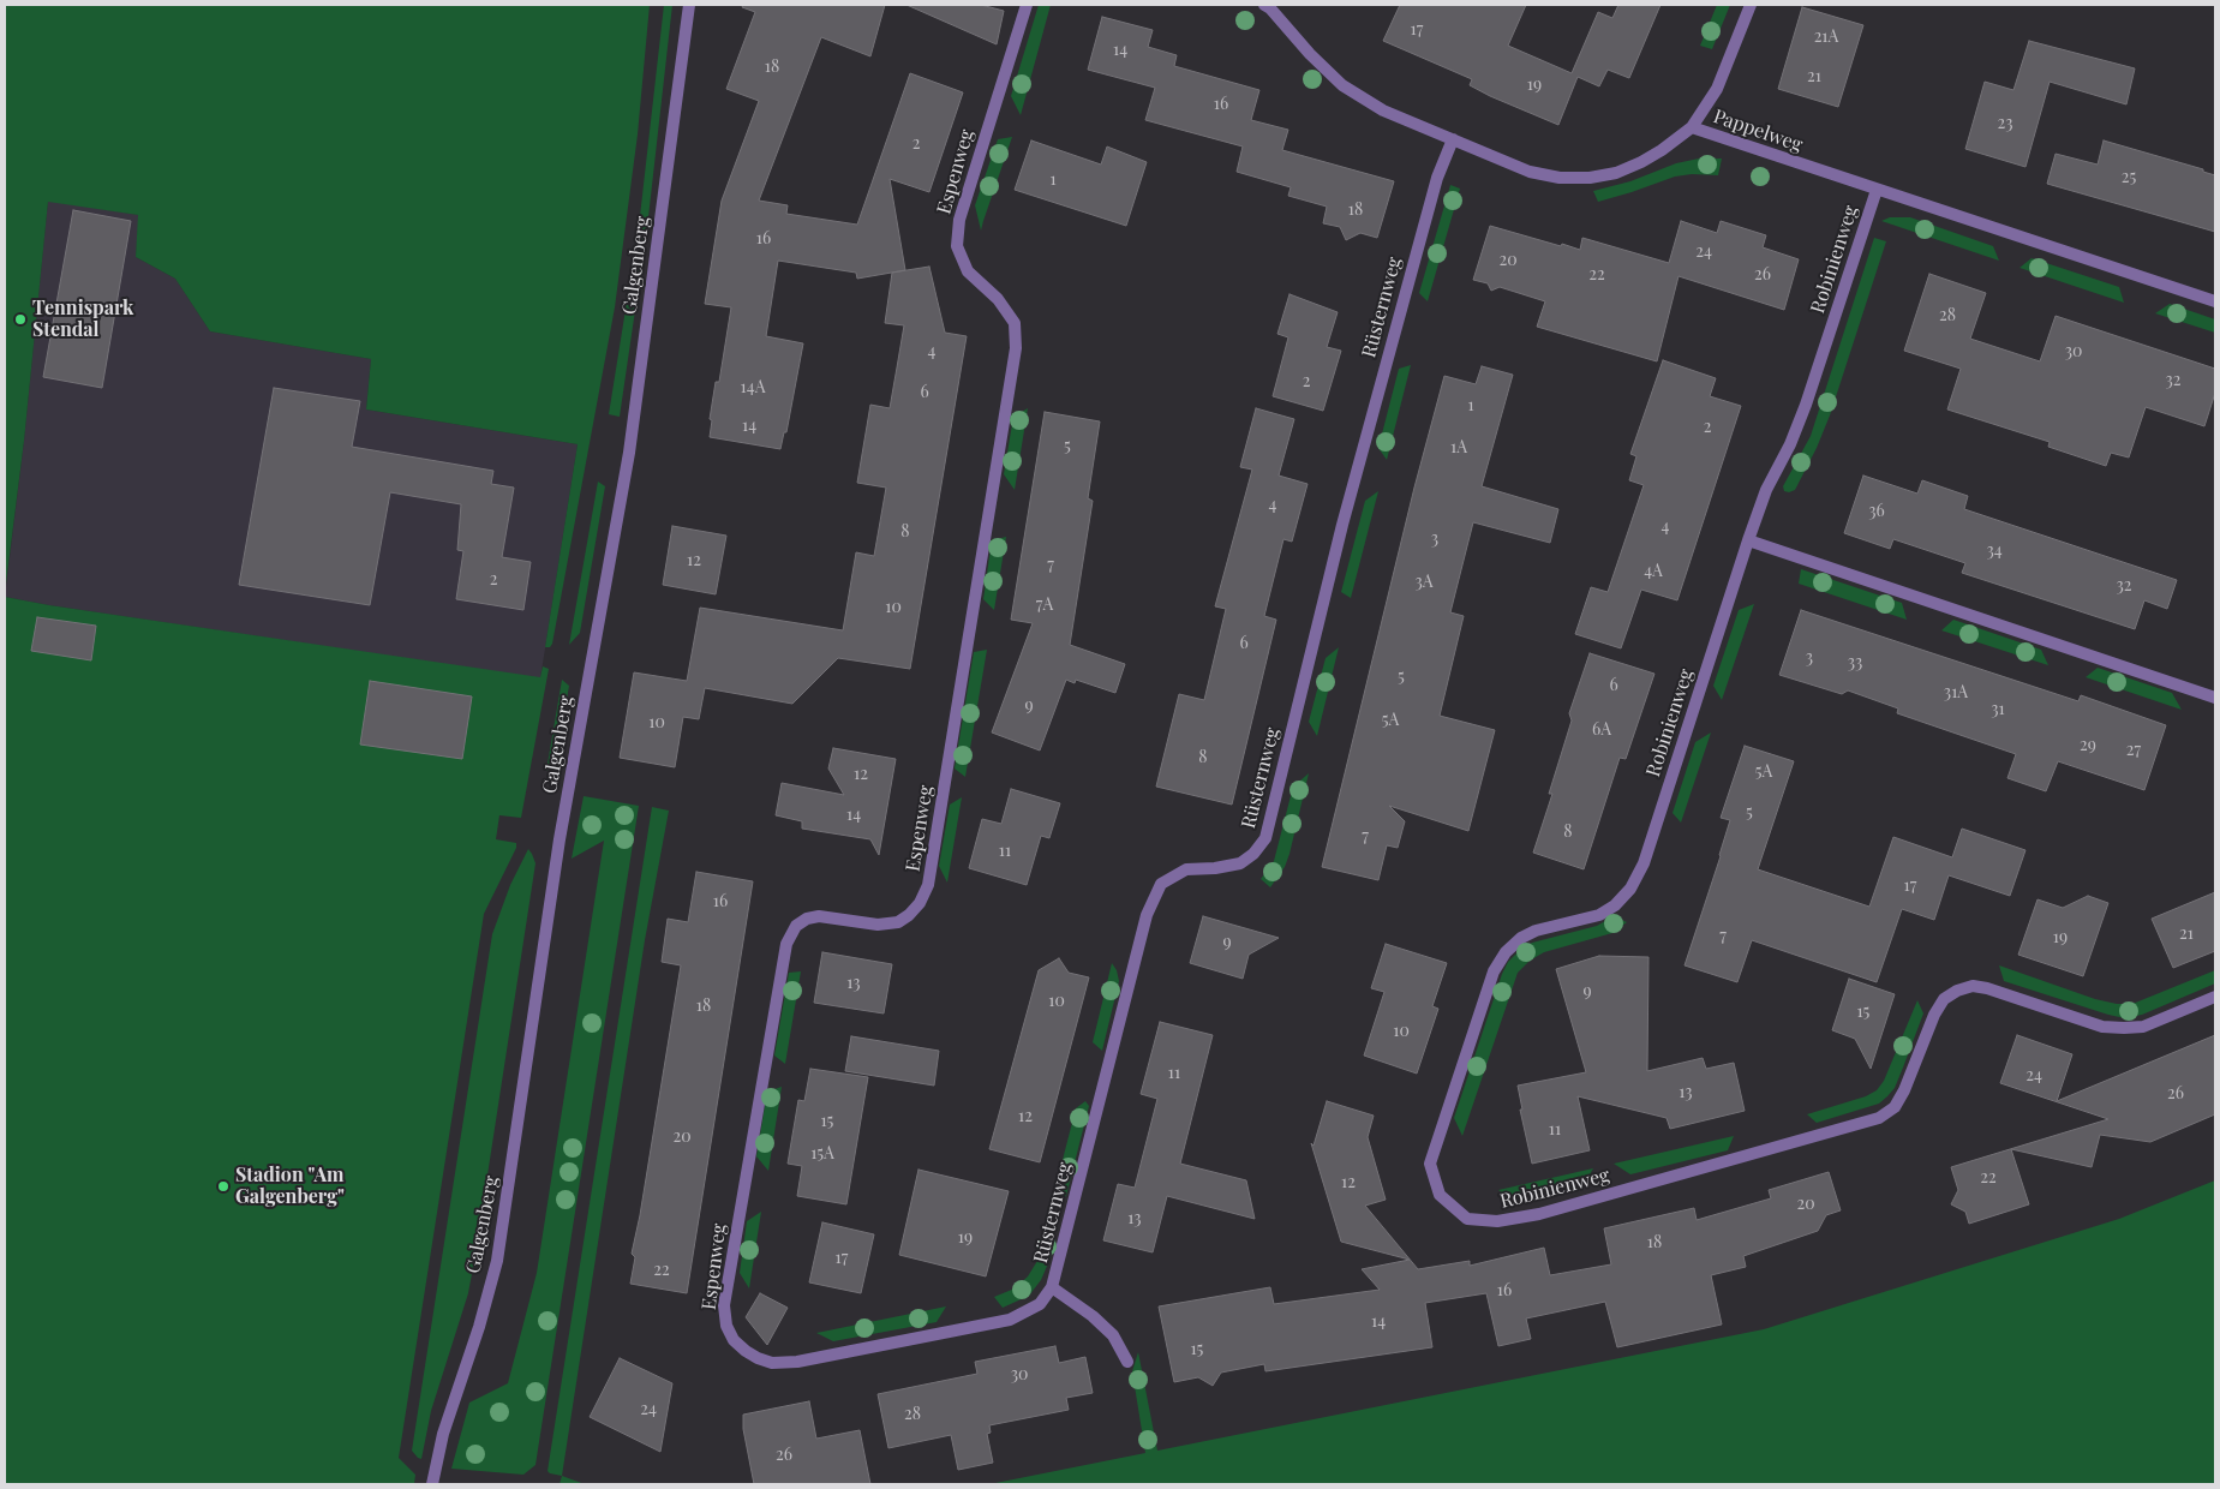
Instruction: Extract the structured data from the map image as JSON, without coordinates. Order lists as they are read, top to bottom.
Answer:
{
  "streets": {
    "street": [
      "Pappelweg",
      "Espenweg",
      "Robinienweg",
      "Galgenberg",
      "Rüsternweg"
    ]
  },
  "crossings": [
    ["Pappelweg", "Robinienweg"],
    ["Pappelweg", "Rüsternweg"],
    ["Espenweg", "Rüsternweg"]
  ],
  "places": ["Tennispark Stendal", "Stadion \"Am Galgenberg\""],
  "house_numbers": [
    "17",
    "21A",
    "14",
    "18",
    "21",
    "19",
    "16",
    "23",
    "2",
    "25",
    "1",
    "18",
    "16",
    "24",
    "20",
    "22",
    "26",
    "28",
    "4",
    "30",
    "32",
    "2",
    "14A",
    "6",
    "1",
    "14",
    "2",
    "5",
    "1A",
    "4",
    "36",
    "4",
    "8",
    "3",
    "34",
    "12",
    "7",
    "4A",
    "2",
    "3A",
    "32",
    "7A",
    "10",
    "6",
    "3",
    "33",
    "5",
    "6",
    "31A",
    "9",
    "31",
    "5A",
    "10",
    "6A",
    "29",
    "27",
    "8",
    "5A",
    "12",
    "5",
    "14",
    "8",
    "7",
    "11",
    "17",
    "16",
    "21",
    "7",
    "19",
    "9",
    "13",
    "9",
    "10",
    "18",
    "15",
    "10",
    "11",
    "24",
    "13",
    "26",
    "12",
    "15",
    "11",
    "20",
    "15A",
    "22",
    "12",
    "20",
    "13",
    "19",
    "18",
    "17",
    "22",
    "16",
    "14",
    "15",
    "30",
    "24",
    "28",
    "26"
  ]
}
